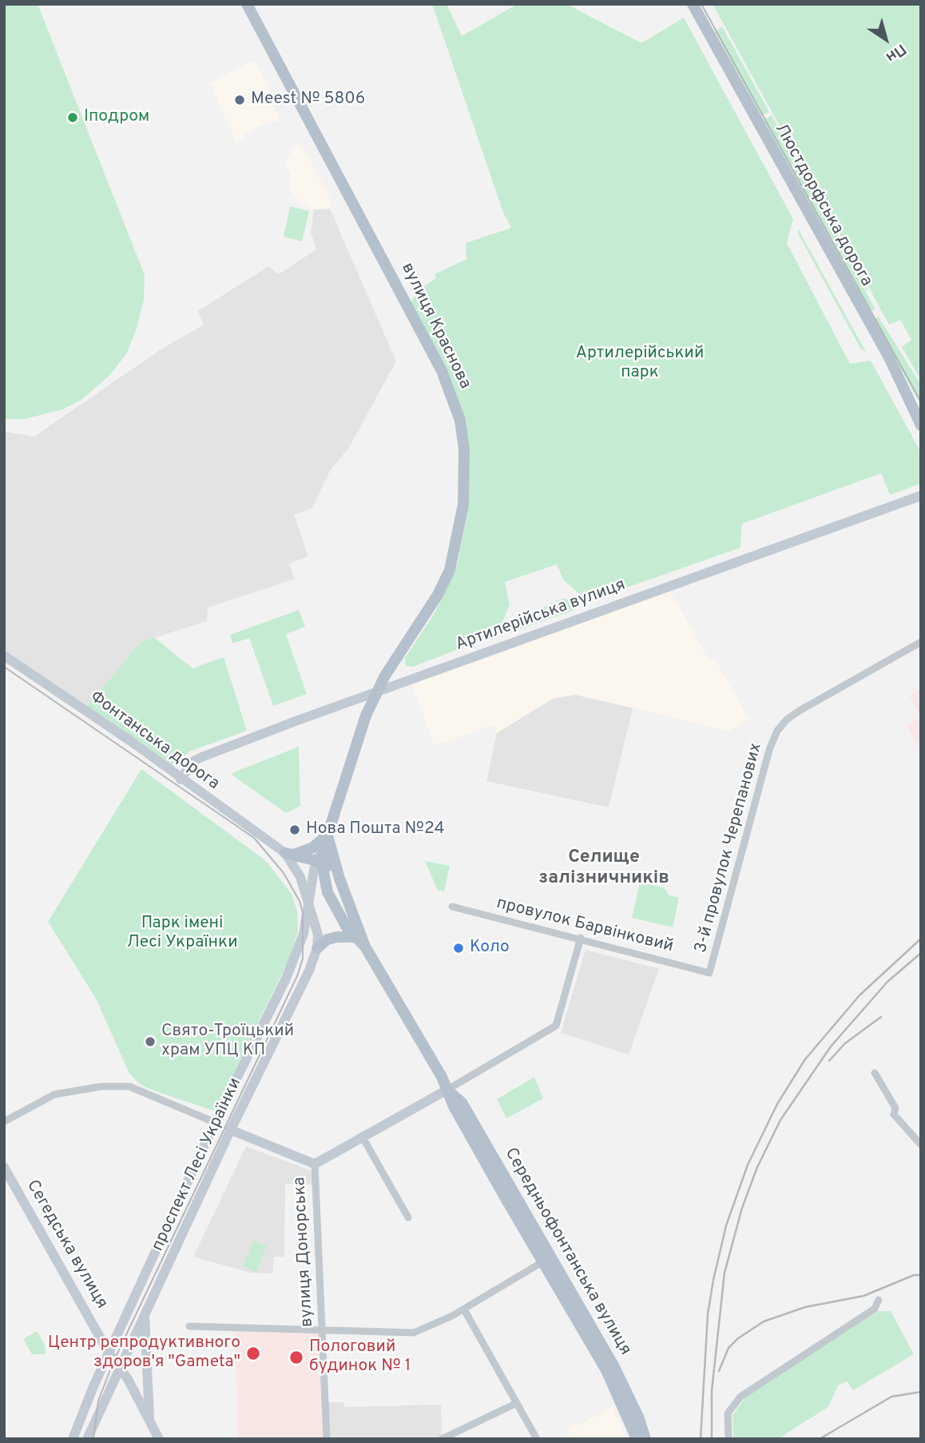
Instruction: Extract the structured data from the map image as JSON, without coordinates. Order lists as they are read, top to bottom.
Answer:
{
  "streets": {
    "main road": [
      "Люстдорфська дорога",
      "вулиця Краснова",
      "Артилерійська вулиця",
      "Фонтанська дорога",
      "проспект Лесі Українки",
      "Сегедська вулиця",
      "вулиця Донорська",
      "Середньофонтанська вулиця"
    ],
    "street": ["3-й провулок Черепанових", "провулок Барвінковий"]
  },
  "crossings": [
    ["вулиця Краснова", "Артилерійська вулиця"],
    ["вулиця Краснова", "Середньофонтанська вулиця"],
    ["Артилерійська вулиця", "Фонтанська дорога"],
    ["Фонтанська дорога", "проспект Лесі Українки"],
    ["3-й провулок Черепанових", "провулок Барвінковий"],
    ["проспект Лесі Українки", "Сегедська вулиця"],
    ["проспект Лесі Українки", "вулиця Донорська"],
    ["проспект Лесі Українки", "Середньофонтанська вулиця"],
    ["вулиця Донорська", "Середньофонтанська вулиця"]
  ],
  "districts": ["Селище залізничників"],
  "parks": ["Артилерійський парк", "Парк імені Лесі Українки"],
  "places": [
    "Meest № 5806",
    "Іподром",
    "Нова Пошта №24",
    "Коло",
    "Свято-Троїцький храм УПЦ КП",
    "Центр репродуктивного здоров'я \"Gameta\"",
    "Пологовий будинок № 1"
  ],
  "north": "bottom right"
}
